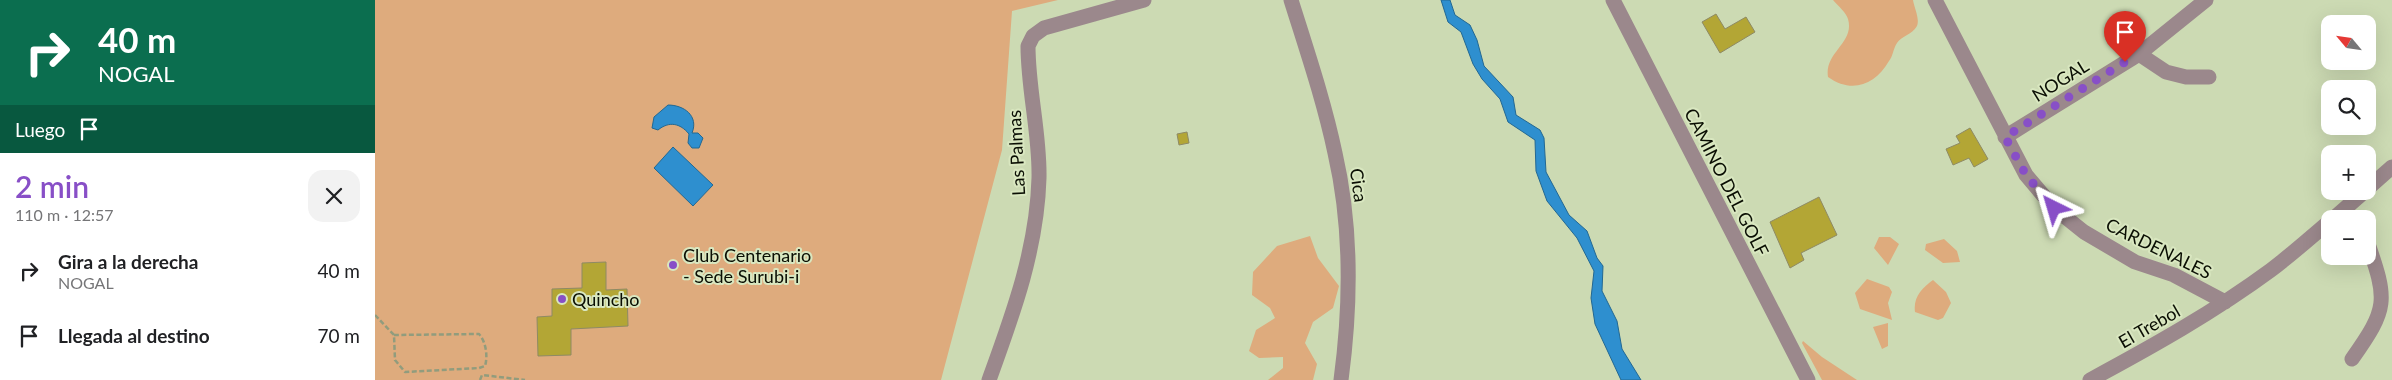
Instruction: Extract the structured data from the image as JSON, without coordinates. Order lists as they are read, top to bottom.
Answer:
{
  "streets": {
    "street": [
      "NOGAL",
      "Las Palmas",
      "CAMINO DEL GOLF",
      "Cica",
      "CARDENALES",
      "El Trebol"
    ]
  },
  "crossings": [
    ["NOGAL", "CARDENALES"],
    ["CARDENALES", "El Trebol"]
  ],
  "places": ["Club Centenario - Sede Surubi-i", "Quincho"],
  "north": "top left",
  "page": {
    "turn": ["40 m", "NOGAL"],
    "map_buttons": ["+", "−"],
    "then": "Luego",
    "heading": ["2 min", "110 m · 12:57"],
    "list": [
      {
        "name": "Gira a la derecha",
        "note": "NOGAL",
        "value": "40 m"
      },
      {
        "name": "Llegada al destino",
        "value": "70 m"
      }
    ]
  }
}
